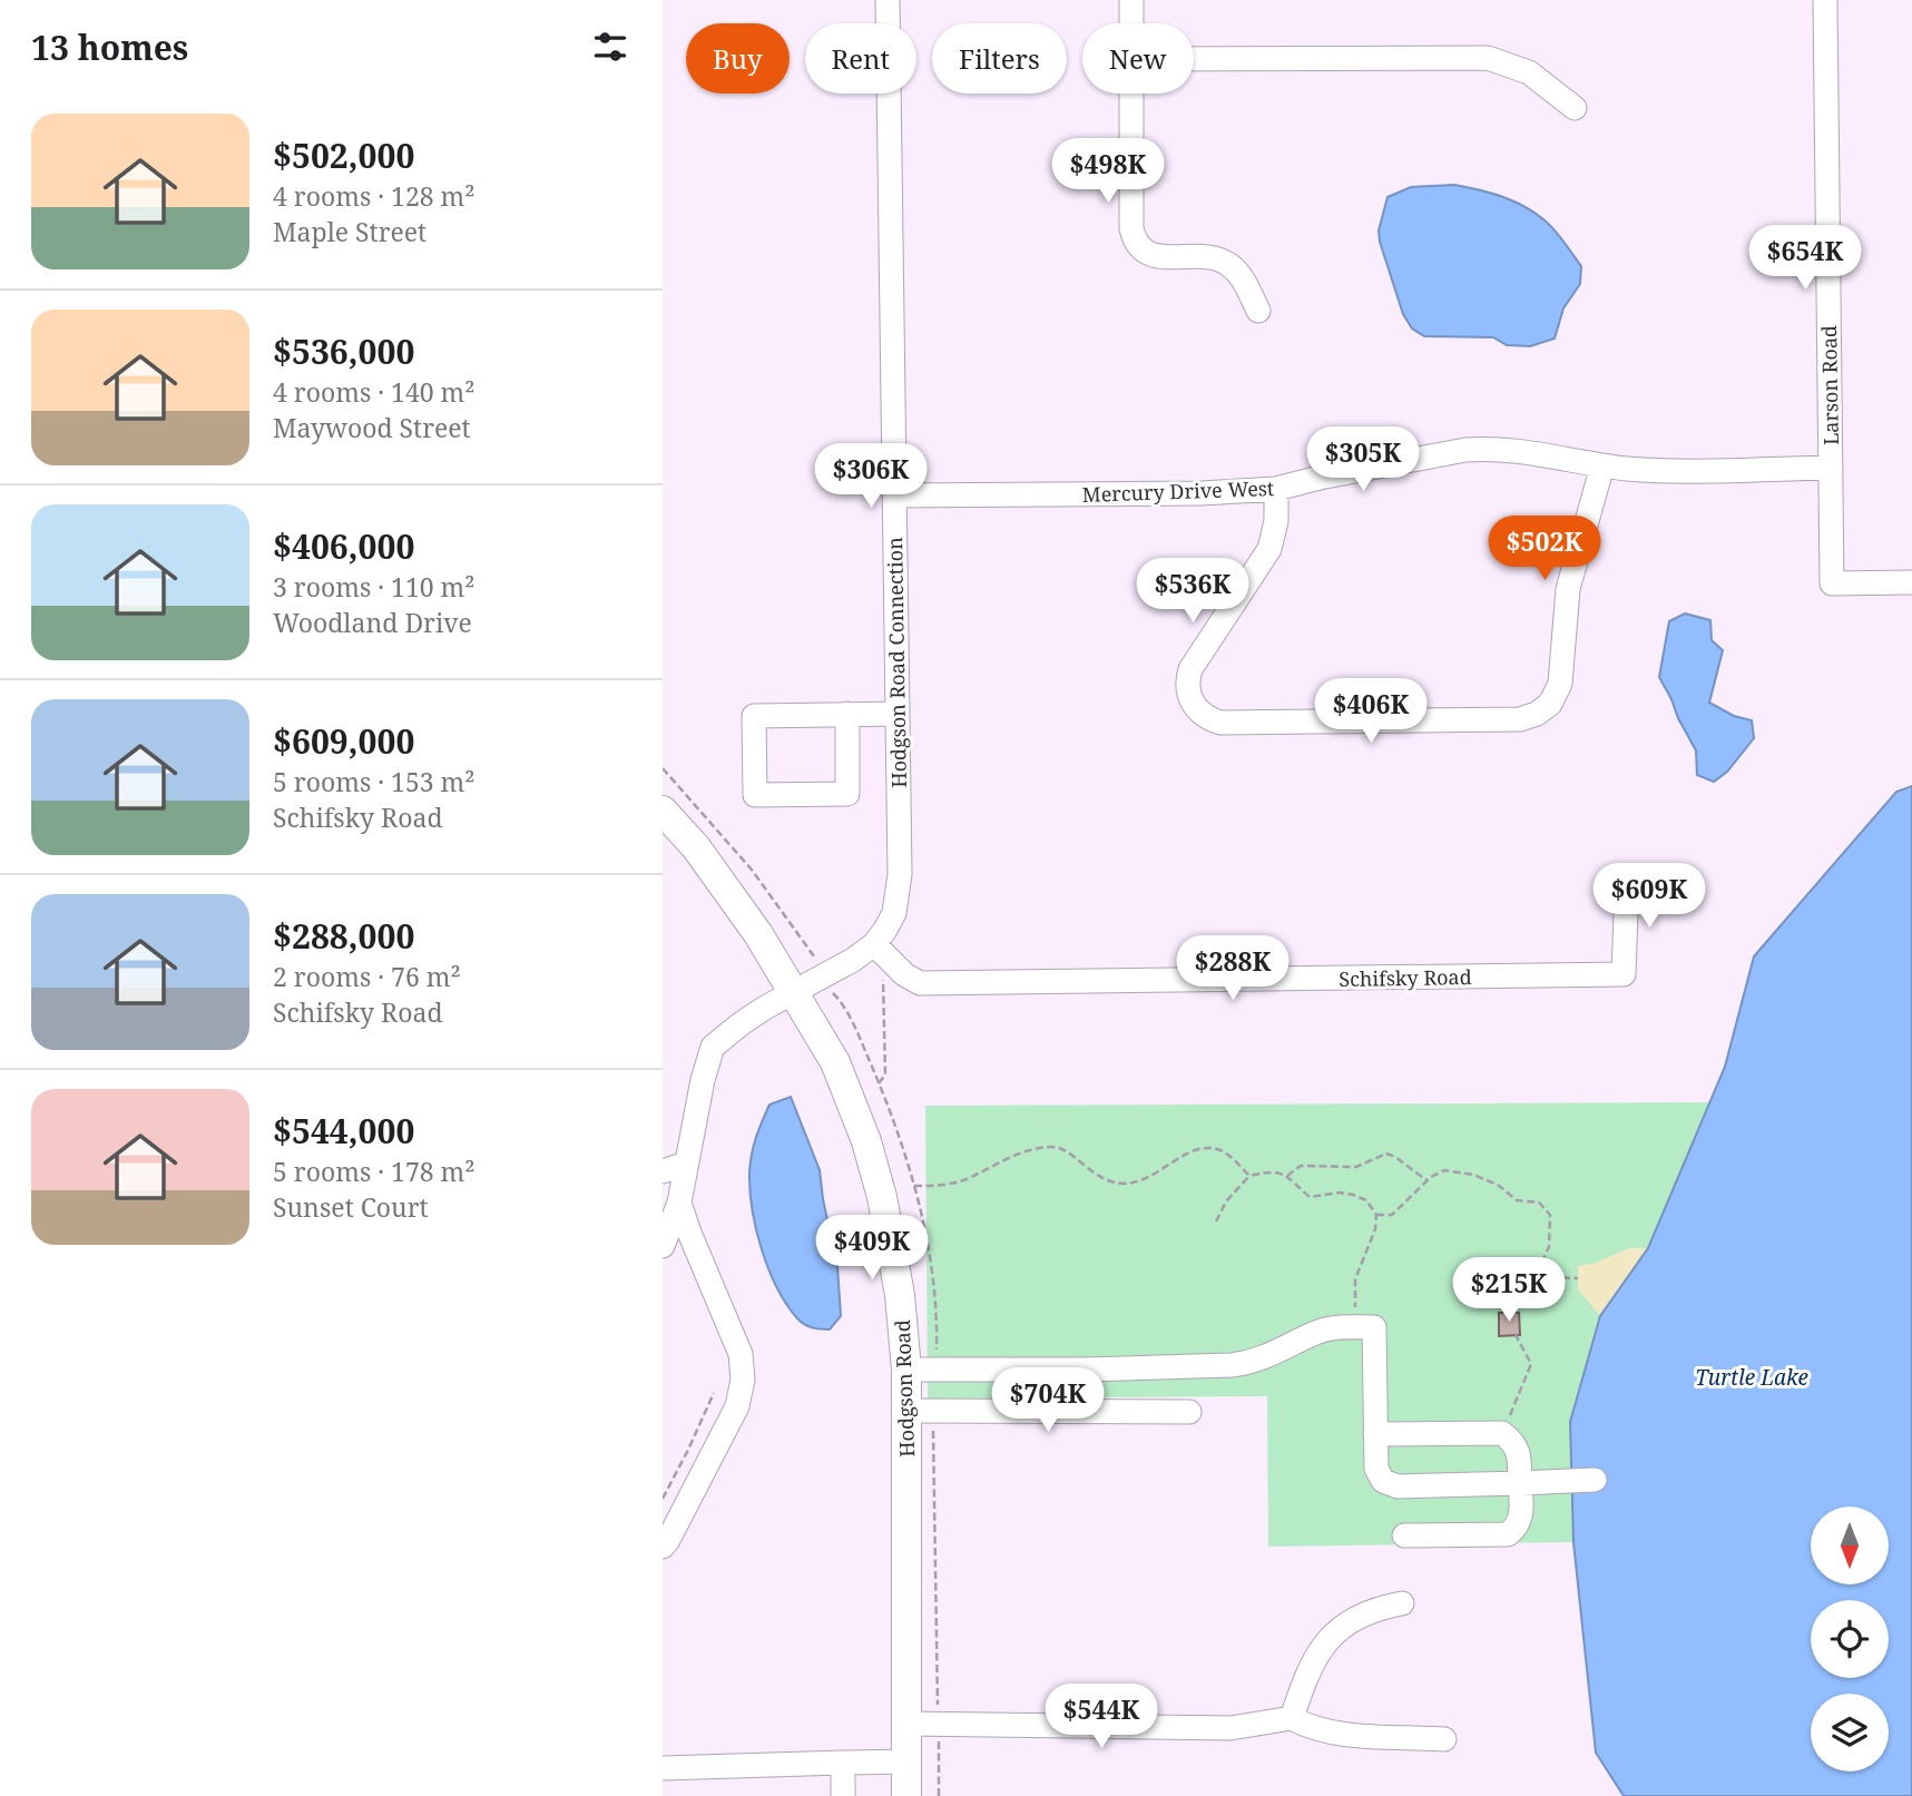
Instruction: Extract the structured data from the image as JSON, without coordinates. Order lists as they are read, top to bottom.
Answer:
{
  "streets": {
    "main road": ["Hodgson Road"],
    "street": [
      "Larson Road",
      "Mercury Drive West",
      "Hodgson Road Connection",
      "Schifsky Road"
    ]
  },
  "crossings": [
    ["Larson Road", "Mercury Drive West"],
    ["Mercury Drive West", "Hodgson Road Connection"],
    ["Hodgson Road Connection", "Schifsky Road"],
    ["Hodgson Road Connection", "Hodgson Road"]
  ],
  "water": ["Turtle Lake"],
  "north": "bottom",
  "page": {
    "heading": "13 homes",
    "chip": [
      "Buy",
      "Rent",
      "Filters",
      "New"
    ],
    "list": [
      {
        "name": "$502,000",
        "note": "4 rooms · 128 m² · Maple Street"
      },
      {
        "name": "$536,000",
        "note": "4 rooms · 140 m² · Maywood Street"
      },
      {
        "name": "$406,000",
        "note": "3 rooms · 110 m² · Woodland Drive"
      },
      {
        "name": "$609,000",
        "note": "5 rooms · 153 m² · Schifsky Road"
      },
      {
        "name": "$288,000",
        "note": "2 rooms · 76 m² · Schifsky Road"
      },
      {
        "name": "$544,000",
        "note": "5 rooms · 178 m² · Sunset Court"
      }
    ],
    "price": [
      "$498K",
      "$654K",
      "$305K",
      "$306K",
      "$502K",
      "$536K",
      "$406K",
      "$609K",
      "$288K",
      "$409K",
      "$215K",
      "$704K",
      "$544K"
    ]
  }
}
